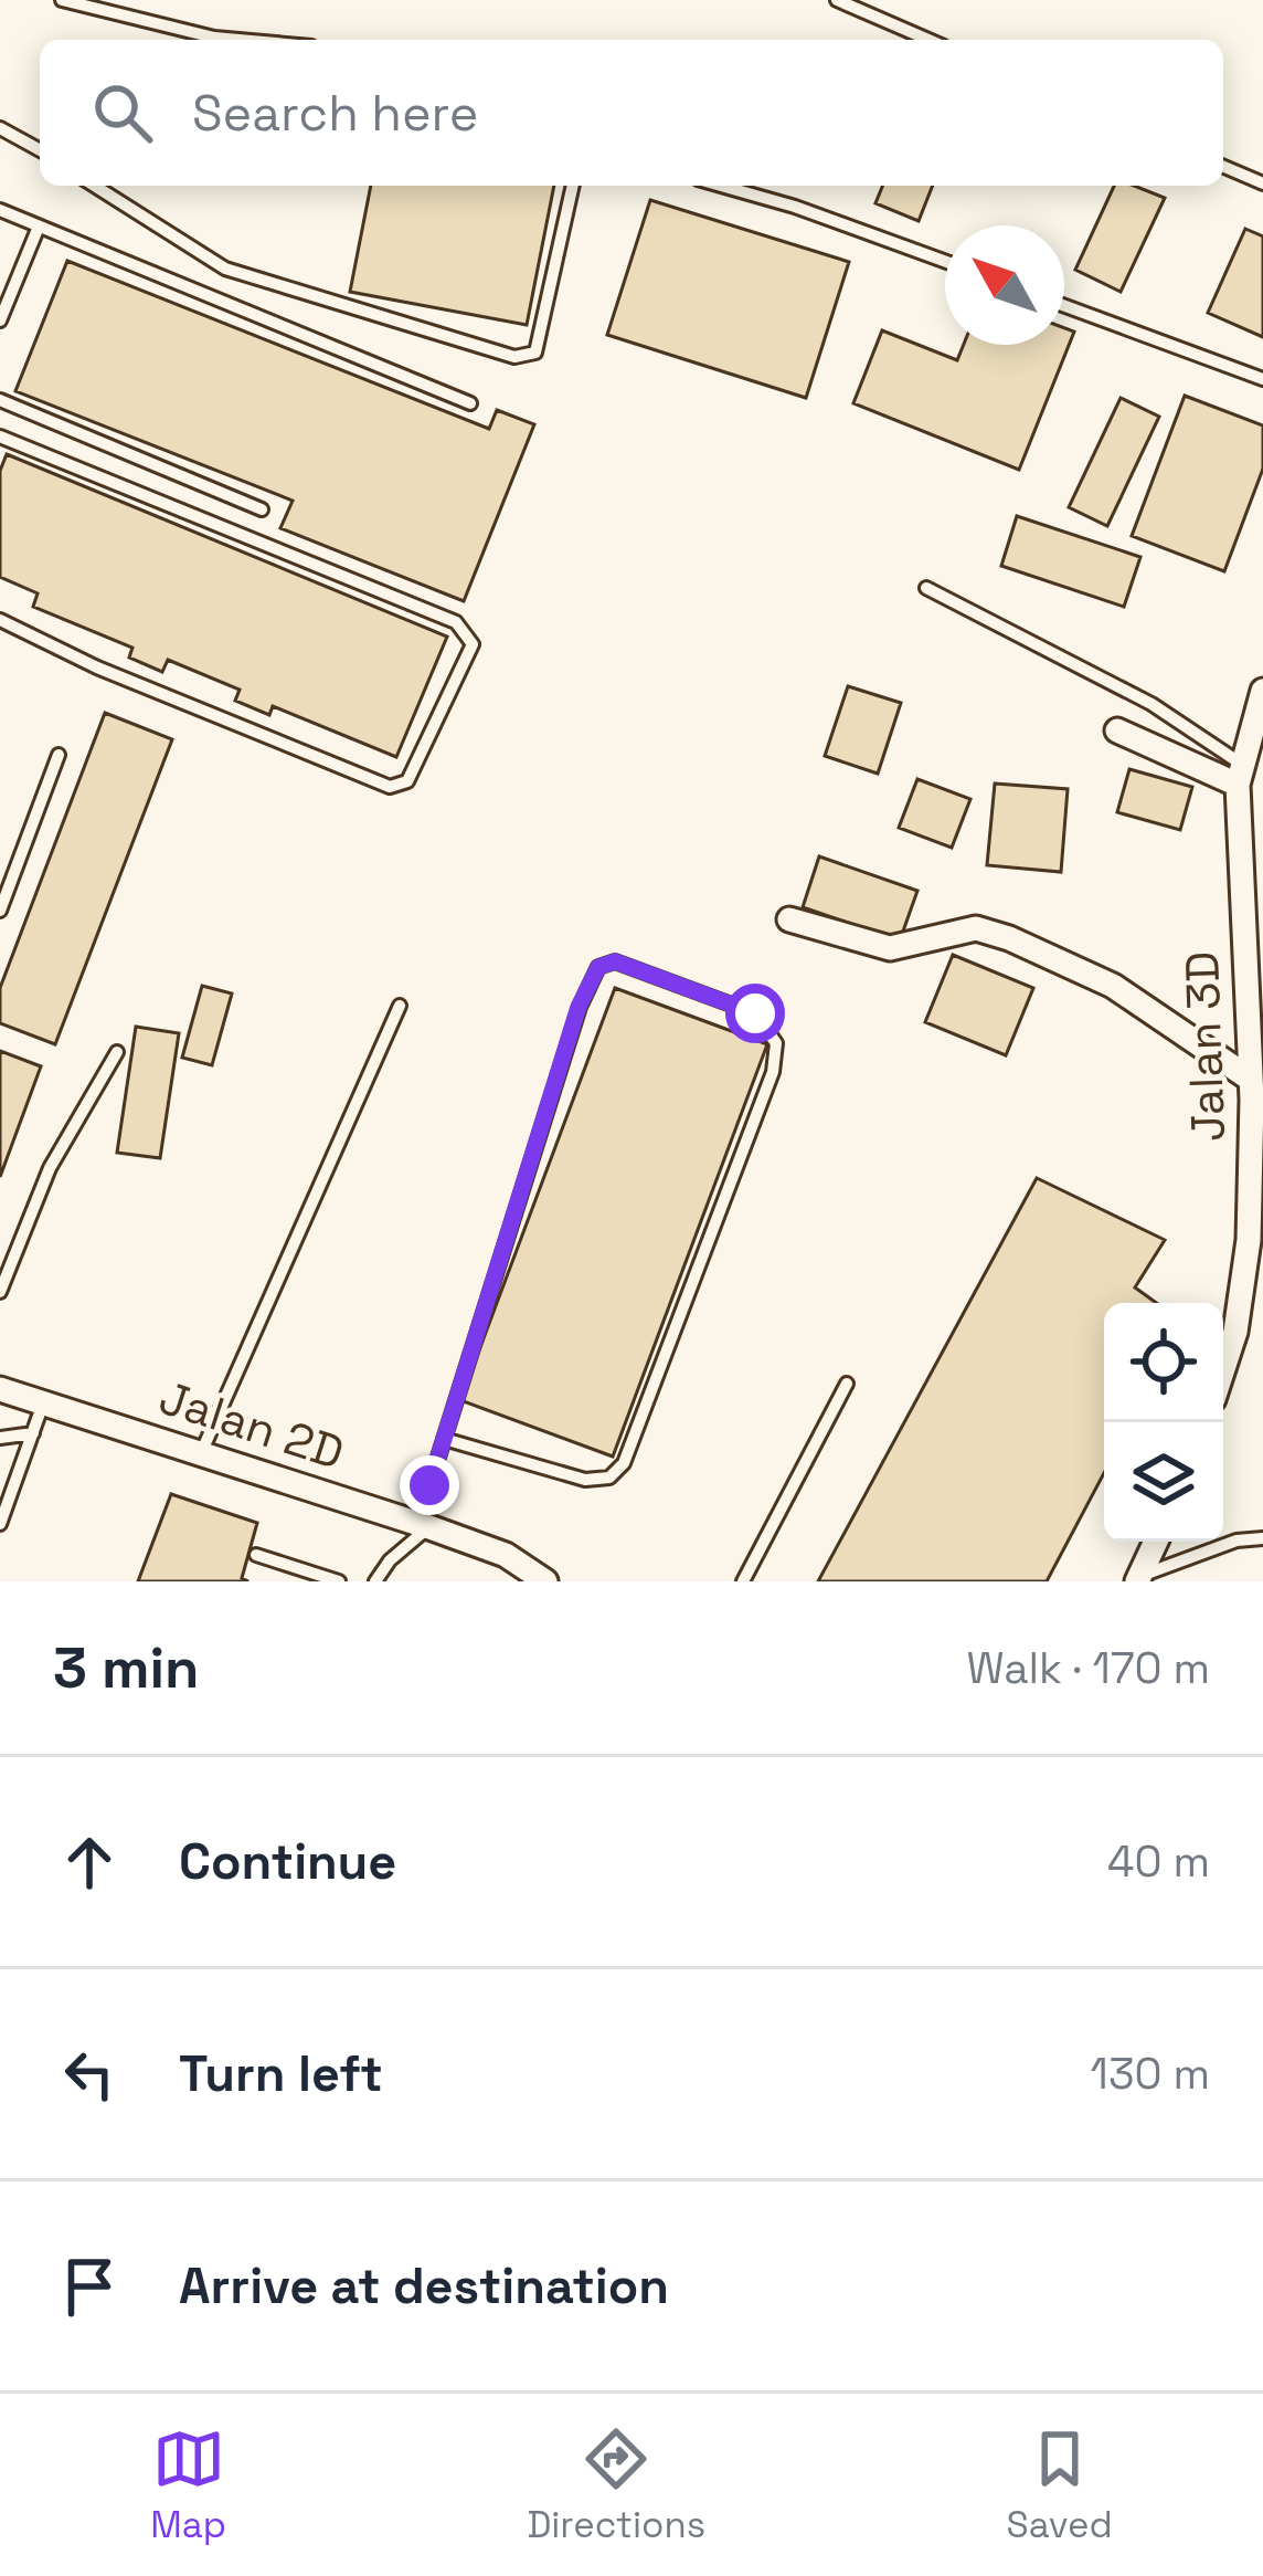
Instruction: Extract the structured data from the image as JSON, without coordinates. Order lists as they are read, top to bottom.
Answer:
{
  "streets": {
    "street": ["Jalan 3D", "Jalan 2D"]
  },
  "north": "top left",
  "page": {
    "search": "Search here",
    "heading": ["3 min", "Walk · 170 m"],
    "list": [
      ["Continue", "40 m"],
      ["Turn left", "130 m"],
      "Arrive at destination"
    ],
    "nav": ["Map", "Directions", "Saved"]
  }
}
